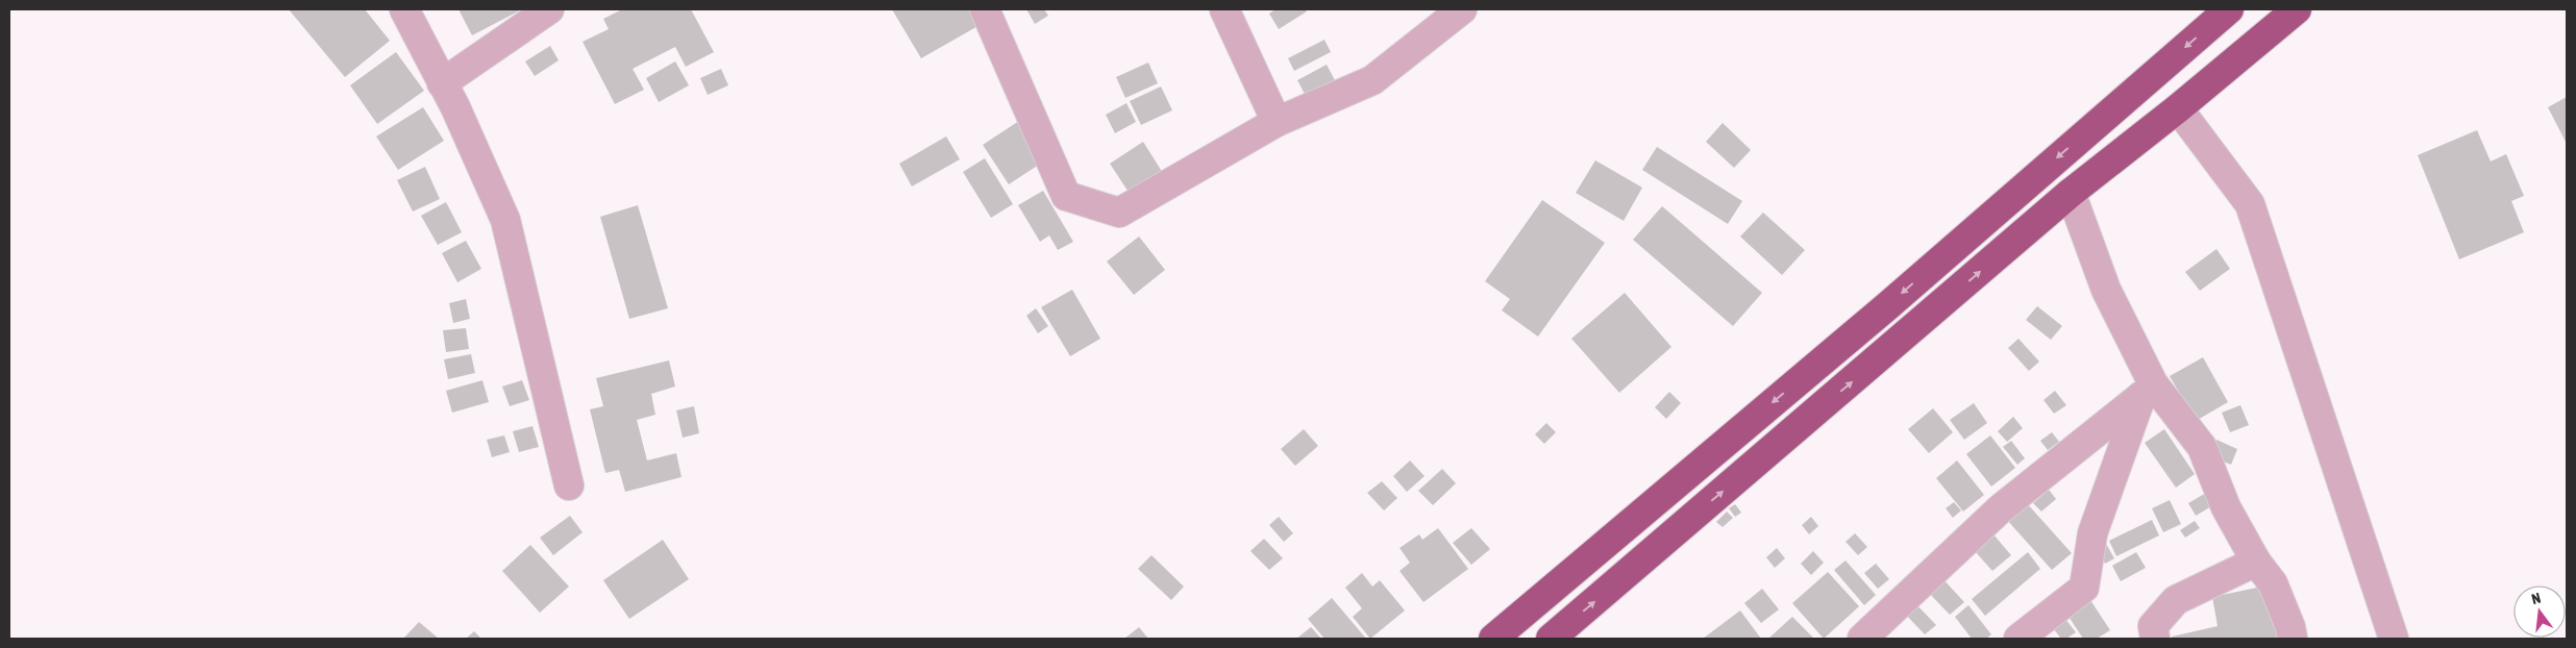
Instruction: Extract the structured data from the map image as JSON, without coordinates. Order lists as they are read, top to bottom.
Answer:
{
  "north": "top"
}
